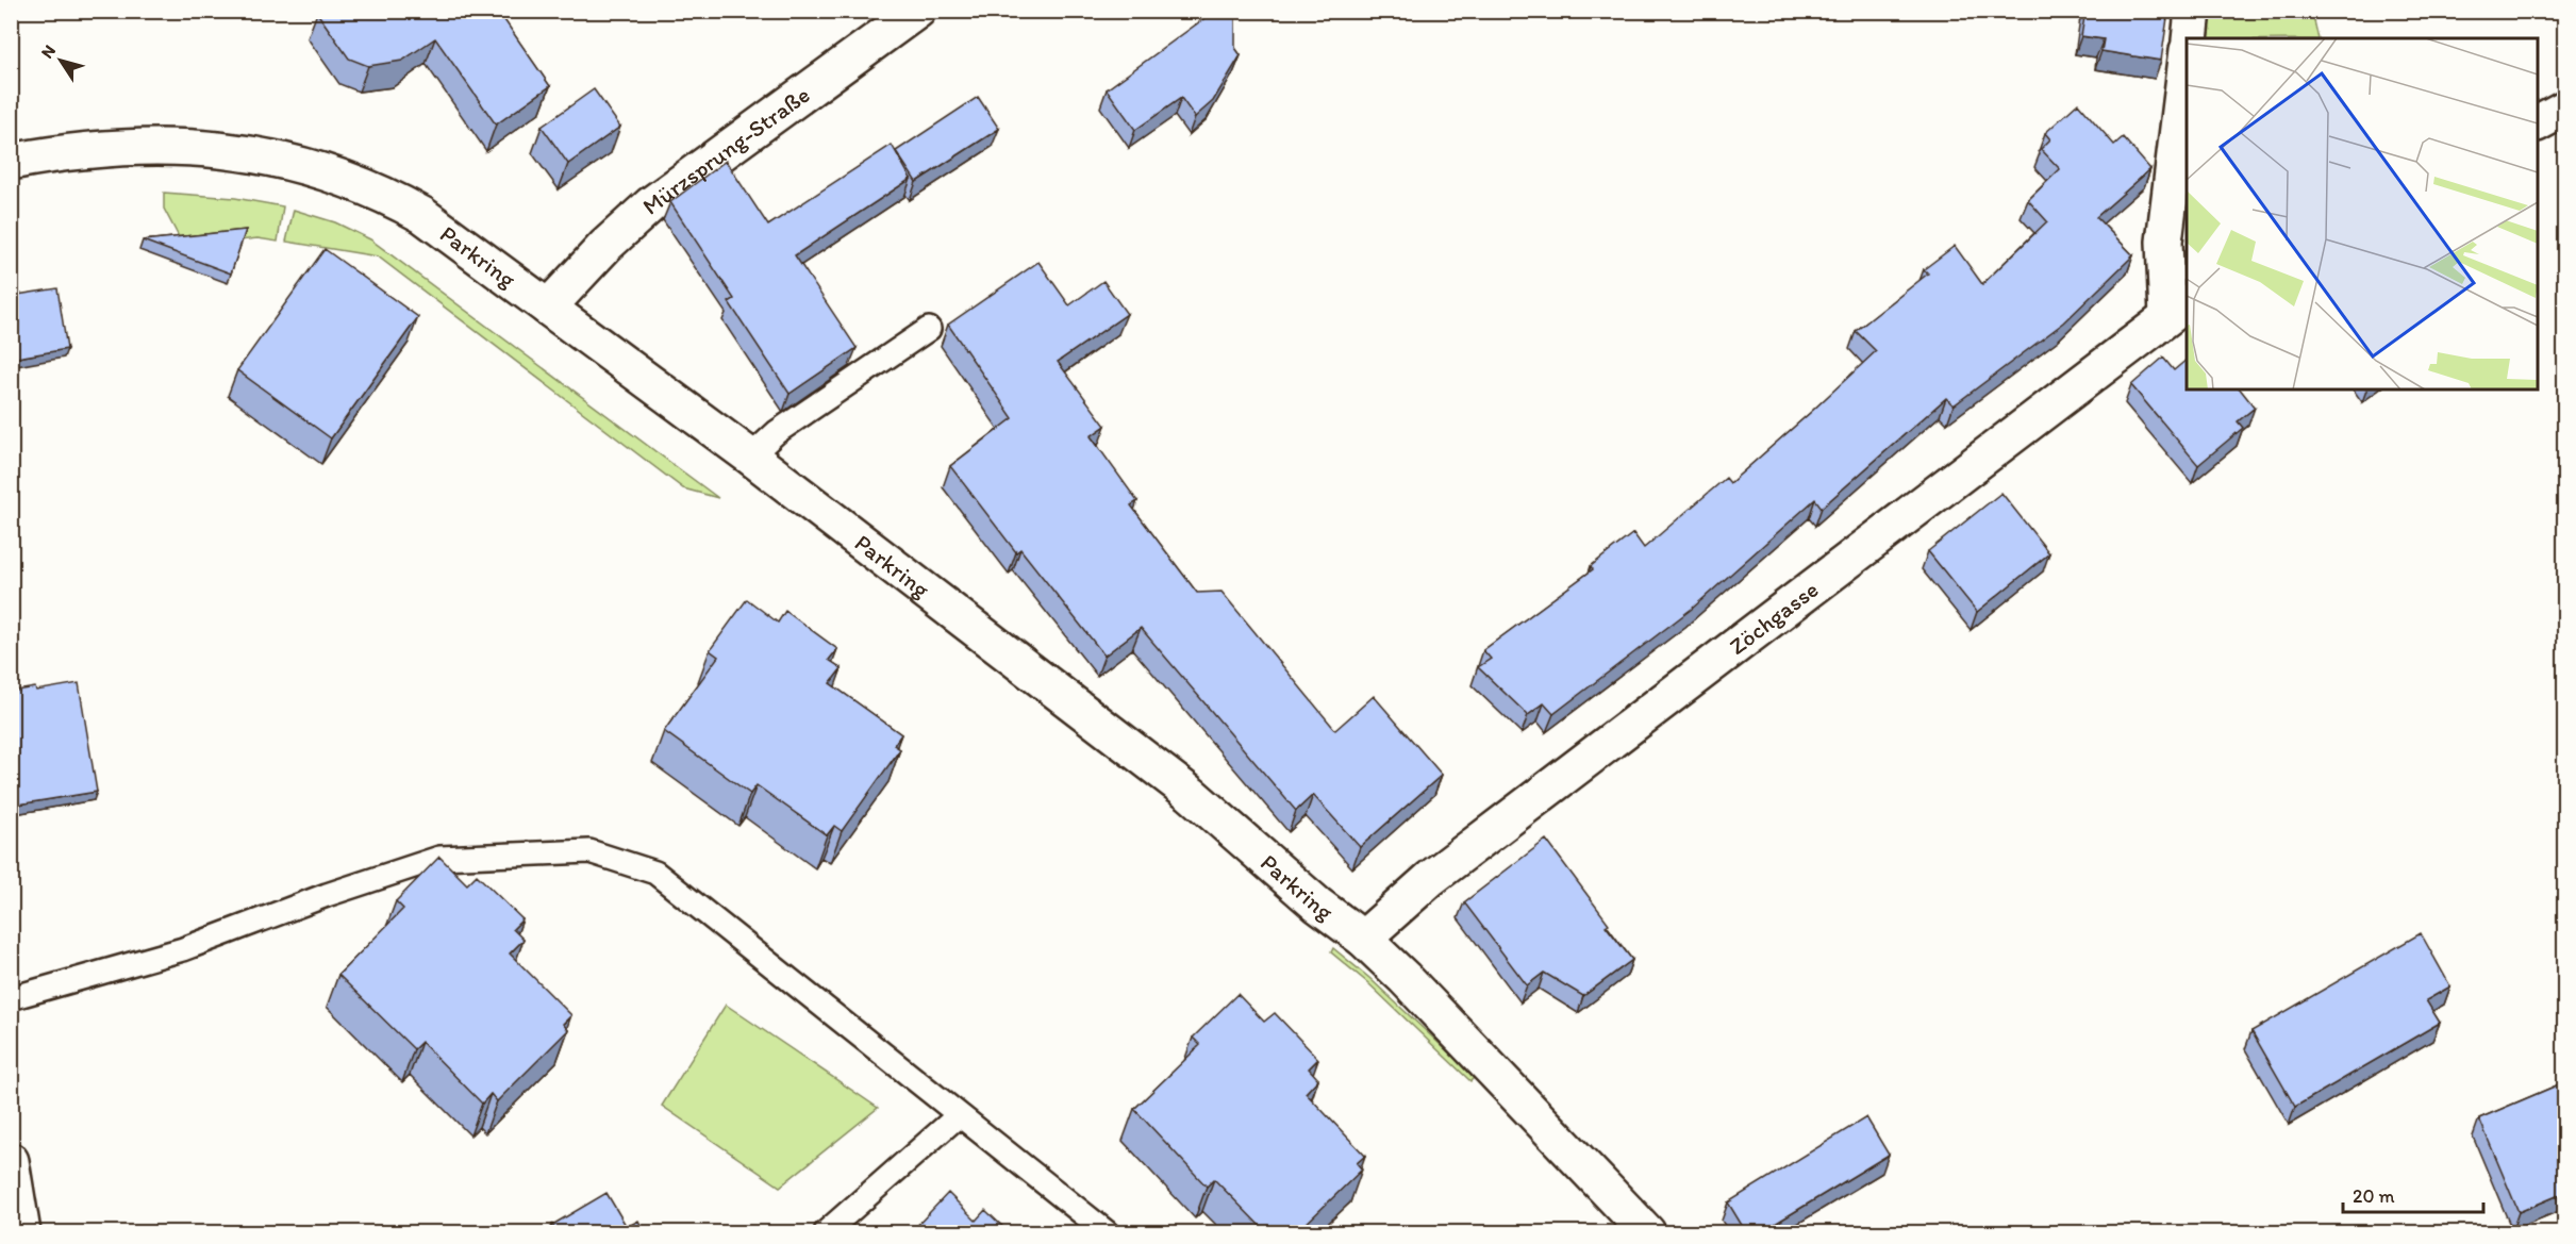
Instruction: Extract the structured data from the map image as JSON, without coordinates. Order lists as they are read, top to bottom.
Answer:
{
  "streets": {
    "street": ["Mürzsprung-Straße", "Parkring", "Zöchgasse"]
  },
  "crossings": [
    ["Mürzsprung-Straße", "Parkring"],
    ["Parkring", "Zöchgasse"]
  ],
  "scale_bar": "20 m",
  "north": "top left"
}
